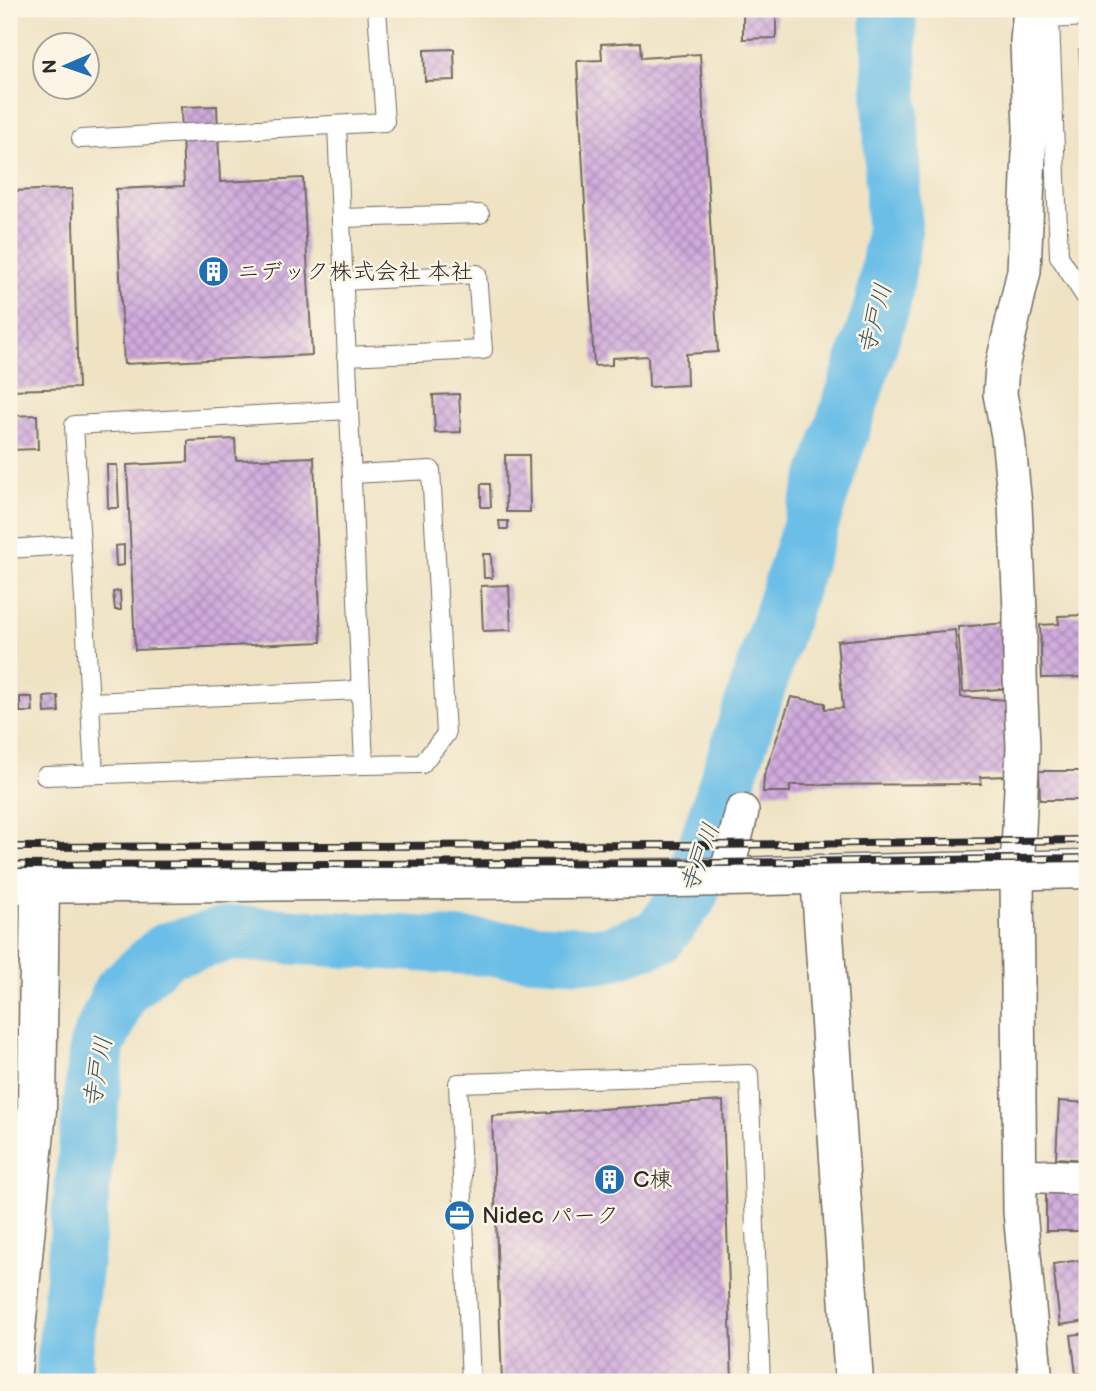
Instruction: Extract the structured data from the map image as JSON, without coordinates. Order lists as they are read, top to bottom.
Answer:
{
  "water": ["寺戸川"],
  "places": {
    "building": ["ニデック株式会社 本社", "C棟"],
    "office": ["Nidec パーク"]
  },
  "north": "left"
}
